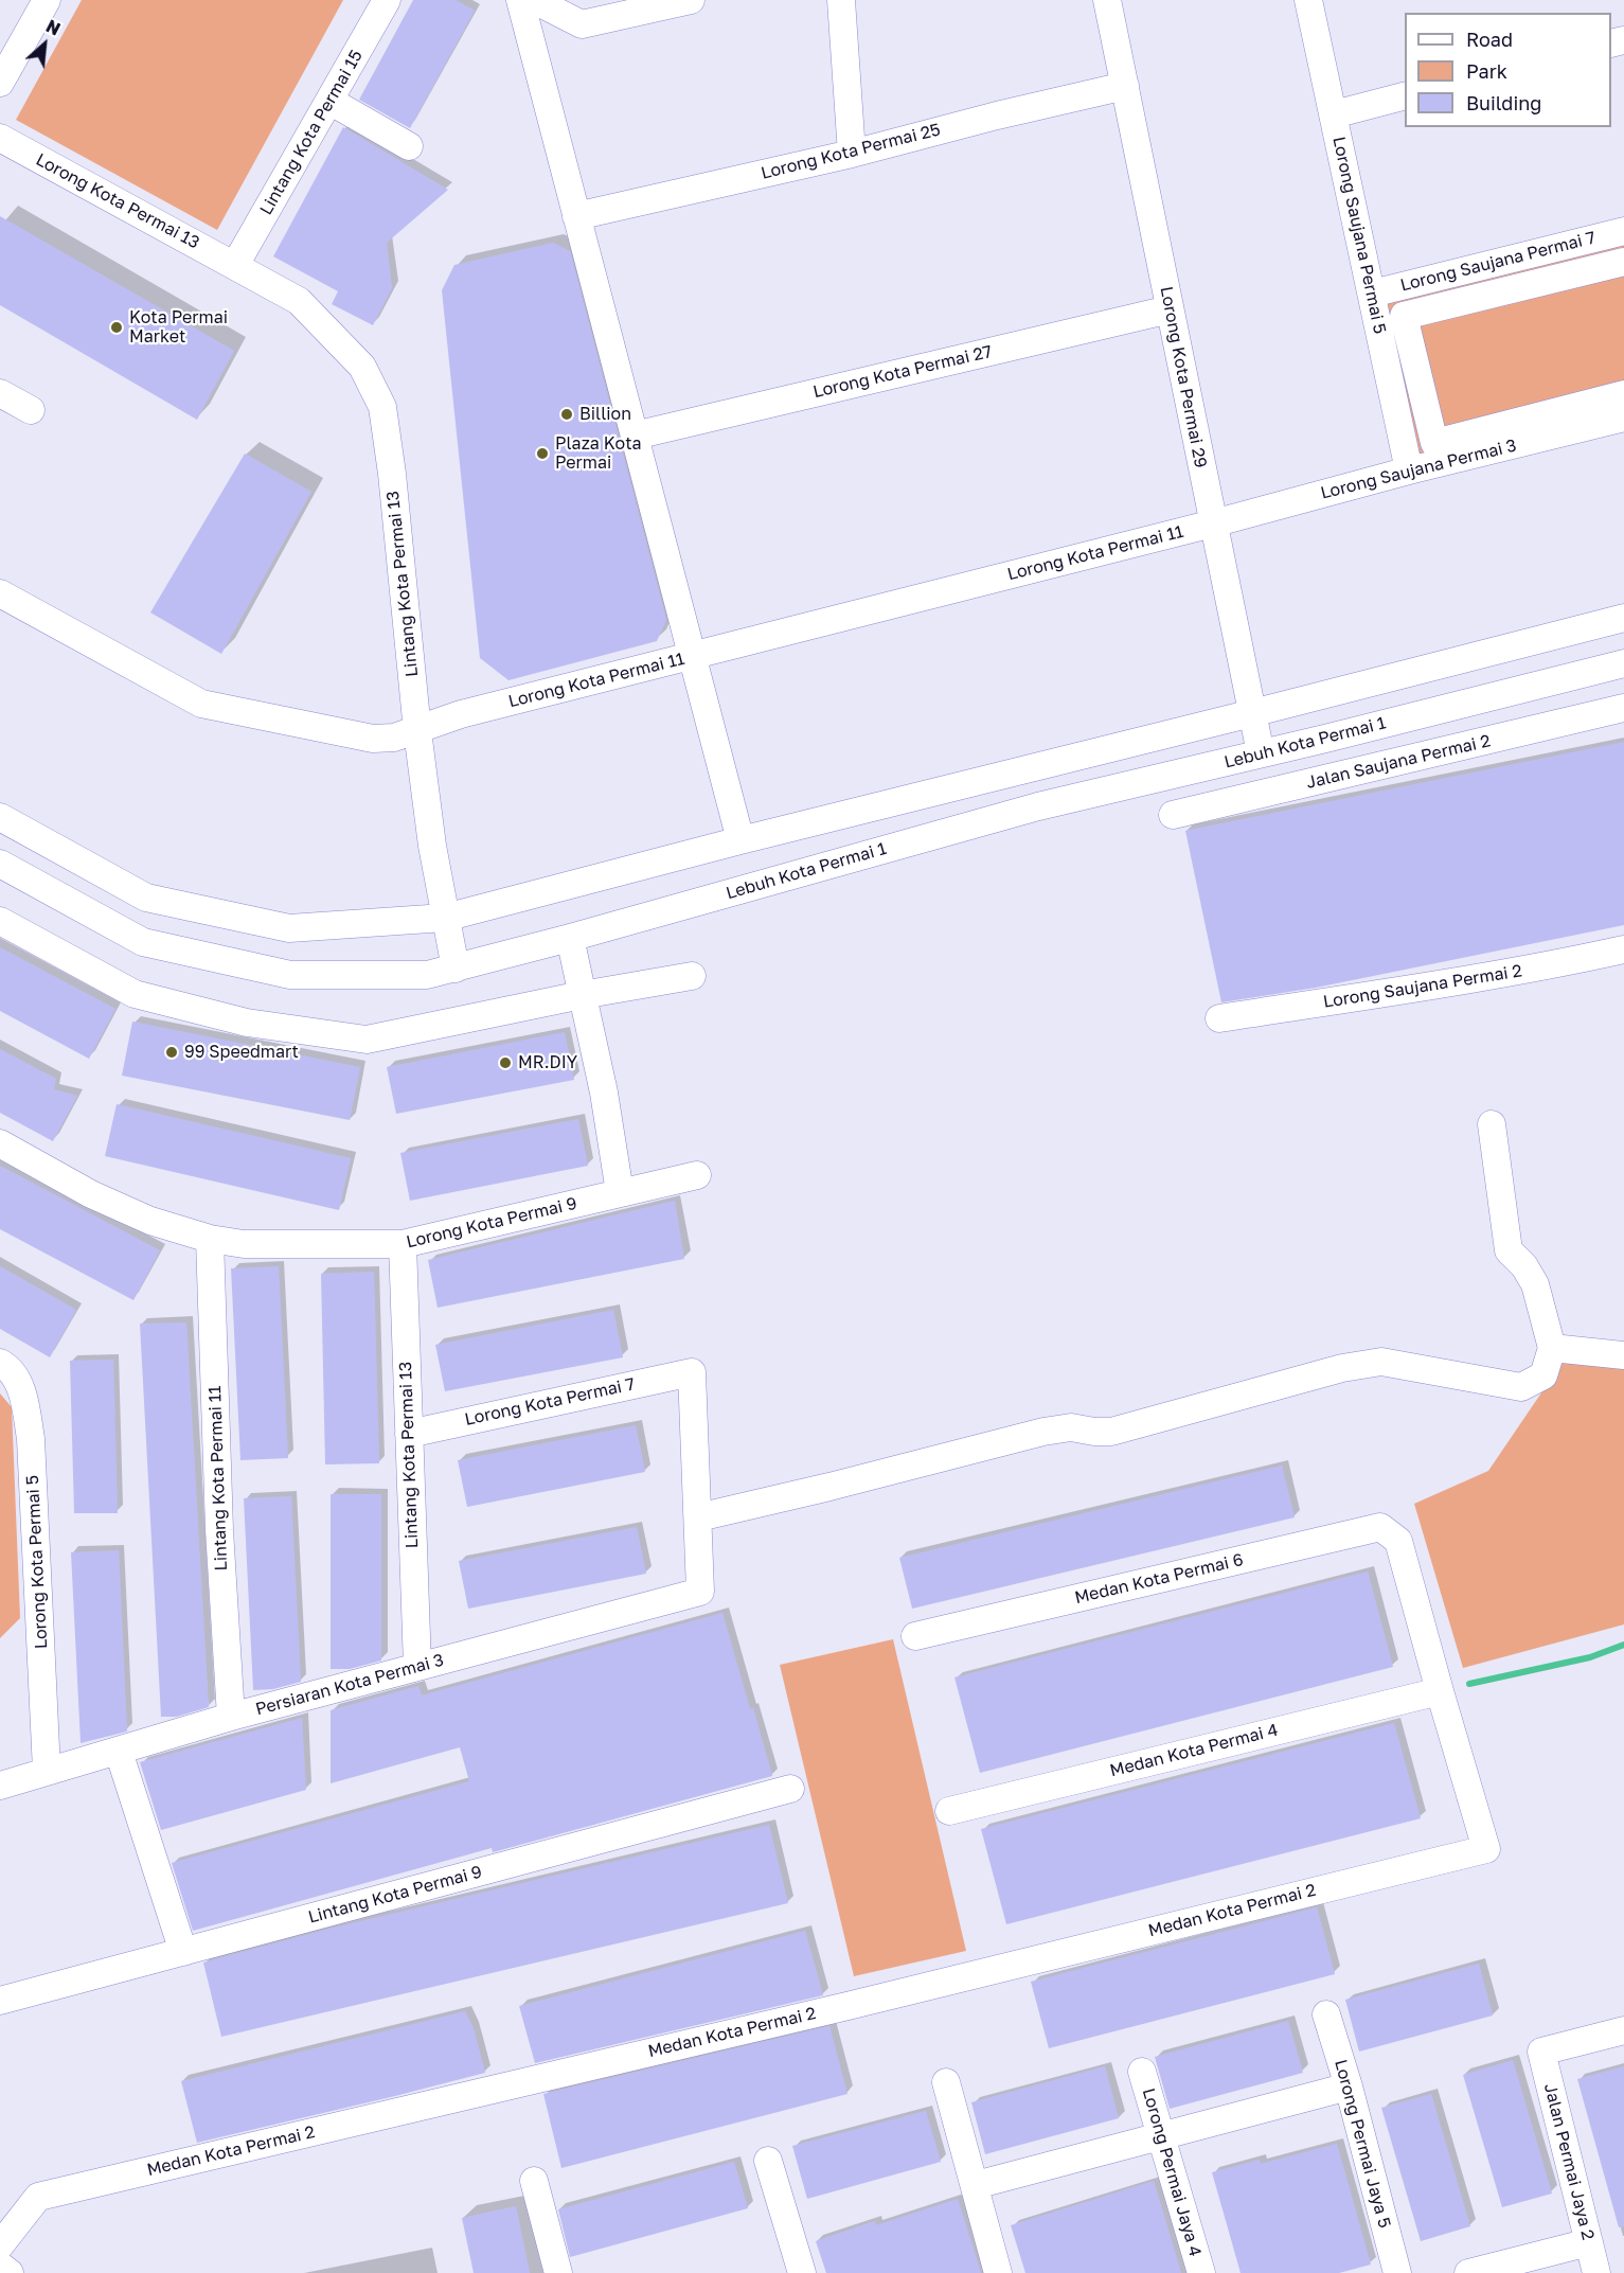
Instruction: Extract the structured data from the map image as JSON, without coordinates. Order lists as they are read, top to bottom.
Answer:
{
  "streets": {
    "street": [
      "Lintang Kota Permai 15",
      "Lorong Kota Permai 25",
      "Lorong Kota Permai 13",
      "Lorong Saujana Permai 5",
      "Lorong Saujana Permai 7",
      "Lorong Kota Permai 27",
      "Lorong Kota Permai 29",
      "Lorong Saujana Permai 3",
      "Lorong Kota Permai 11",
      "Lintang Kota Permai 13",
      "Lebuh Kota Permai 1",
      "Jalan Saujana Permai 2",
      "Lorong Saujana Permai 2",
      "Lorong Kota Permai 9",
      "Lorong Kota Permai 7",
      "Lintang Kota Permai 11",
      "Lorong Kota Permai 5",
      "Medan Kota Permai 6",
      "Persiaran Kota Permai 3",
      "Medan Kota Permai 4",
      "Lintang Kota Permai 9",
      "Medan Kota Permai 2",
      "Lorong Permai Jaya 5",
      "Jalan Permai Jaya 2",
      "Lorong Permai Jaya 4"
    ]
  },
  "crossings": [
    ["Lintang Kota Permai 15", "Lorong Kota Permai 13"],
    ["Lintang Kota Permai 15", "Lintang Kota Permai 13"],
    ["Lorong Kota Permai 25", "Lorong Kota Permai 29"],
    ["Lorong Kota Permai 13", "Lintang Kota Permai 13"],
    ["Lorong Saujana Permai 5", "Lorong Saujana Permai 7"],
    ["Lorong Saujana Permai 5", "Lorong Saujana Permai 3"],
    ["Lorong Kota Permai 27", "Lorong Kota Permai 29"],
    ["Lorong Kota Permai 29", "Lorong Saujana Permai 3"],
    ["Lorong Kota Permai 29", "Lorong Kota Permai 11"],
    ["Lorong Kota Permai 29", "Lebuh Kota Permai 1"],
    ["Lorong Saujana Permai 3", "Lorong Kota Permai 11"],
    ["Lorong Kota Permai 11", "Lintang Kota Permai 13"],
    ["Lintang Kota Permai 13", "Lebuh Kota Permai 1"],
    ["Lintang Kota Permai 13", "Lorong Kota Permai 9"],
    ["Lintang Kota Permai 13", "Lorong Kota Permai 7"],
    ["Lintang Kota Permai 13", "Persiaran Kota Permai 3"],
    ["Lorong Kota Permai 9", "Lintang Kota Permai 11"],
    ["Lorong Kota Permai 7", "Persiaran Kota Permai 3"],
    ["Lintang Kota Permai 11", "Persiaran Kota Permai 3"],
    ["Lorong Kota Permai 5", "Persiaran Kota Permai 3"],
    ["Medan Kota Permai 6", "Medan Kota Permai 4"],
    ["Medan Kota Permai 6", "Medan Kota Permai 2"],
    ["Medan Kota Permai 4", "Medan Kota Permai 2"]
  ],
  "places": [
    "Kota Permai Market",
    "Billion",
    "Plaza Kota Permai",
    "99 Speedmart",
    "MR.DIY"
  ],
  "legend": ["Road", "Park", "Building"],
  "north": "top right"
}
